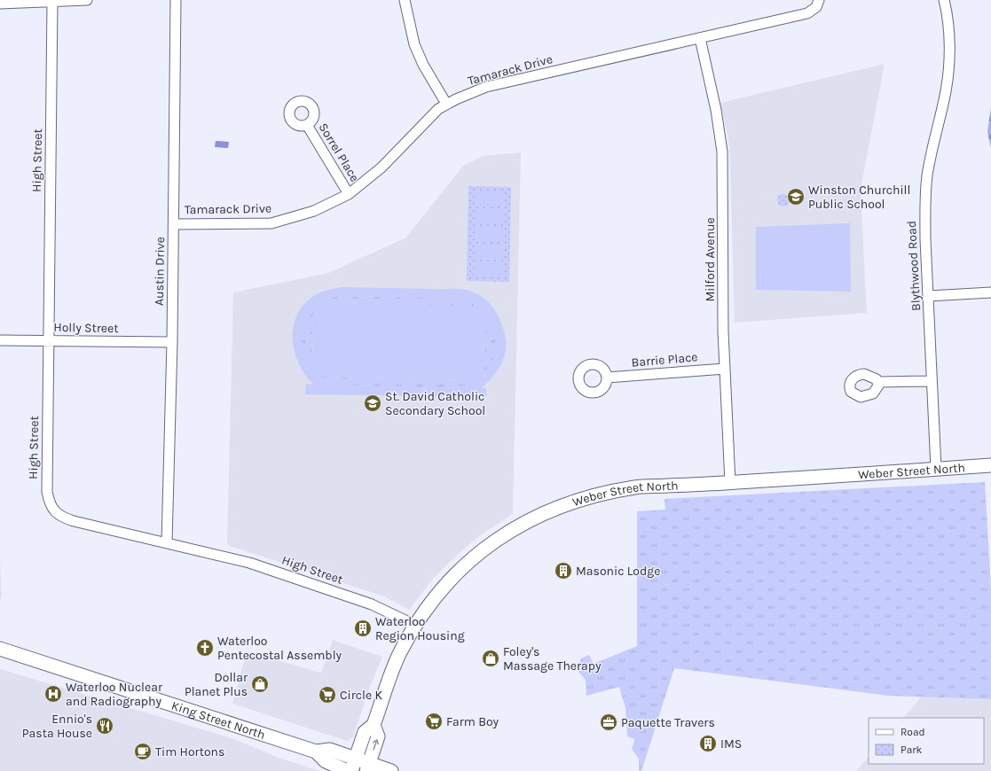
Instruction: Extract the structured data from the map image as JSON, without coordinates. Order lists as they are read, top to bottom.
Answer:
{
  "streets": {
    "main road": ["Weber Street North", "King Street North"],
    "street": [
      "Tamarack Drive",
      "Sorrel Place",
      "High Street",
      "Milford Avenue",
      "Blythwood Road",
      "Austin Drive",
      "Holly Street",
      "Barrie Place"
    ]
  },
  "crossings": [
    ["Tamarack Drive", "Sorrel Place"],
    ["Tamarack Drive", "Milford Avenue"],
    ["Tamarack Drive", "Austin Drive"],
    ["High Street", "Austin Drive"],
    ["High Street", "Holly Street"],
    ["High Street", "Weber Street North"],
    ["Milford Avenue", "Barrie Place"],
    ["Milford Avenue", "Weber Street North"],
    ["Blythwood Road", "Weber Street North"],
    ["Austin Drive", "Holly Street"],
    ["Weber Street North", "King Street North"]
  ],
  "places": {
    "school or university": ["Winston Churchill Public School", "St. David Catholic Secondary School"],
    "building": ["Masonic Lodge", "Waterloo Region Housing", "IMS"],
    "church": ["Waterloo Pentecostal Assembly"],
    "shop": ["Foley's Massage Therapy", "Dollar Planet Plus"],
    "hospital": ["Waterloo Nuclear and Radiography"],
    "supermarket": ["Circle K", "Farm Boy"],
    "office": ["Paquette Travers"],
    "restaurant": ["Ennio's Pasta House"],
    "cafe": ["Tim Hortons"]
  },
  "legend": ["Road", "Park"]
}
